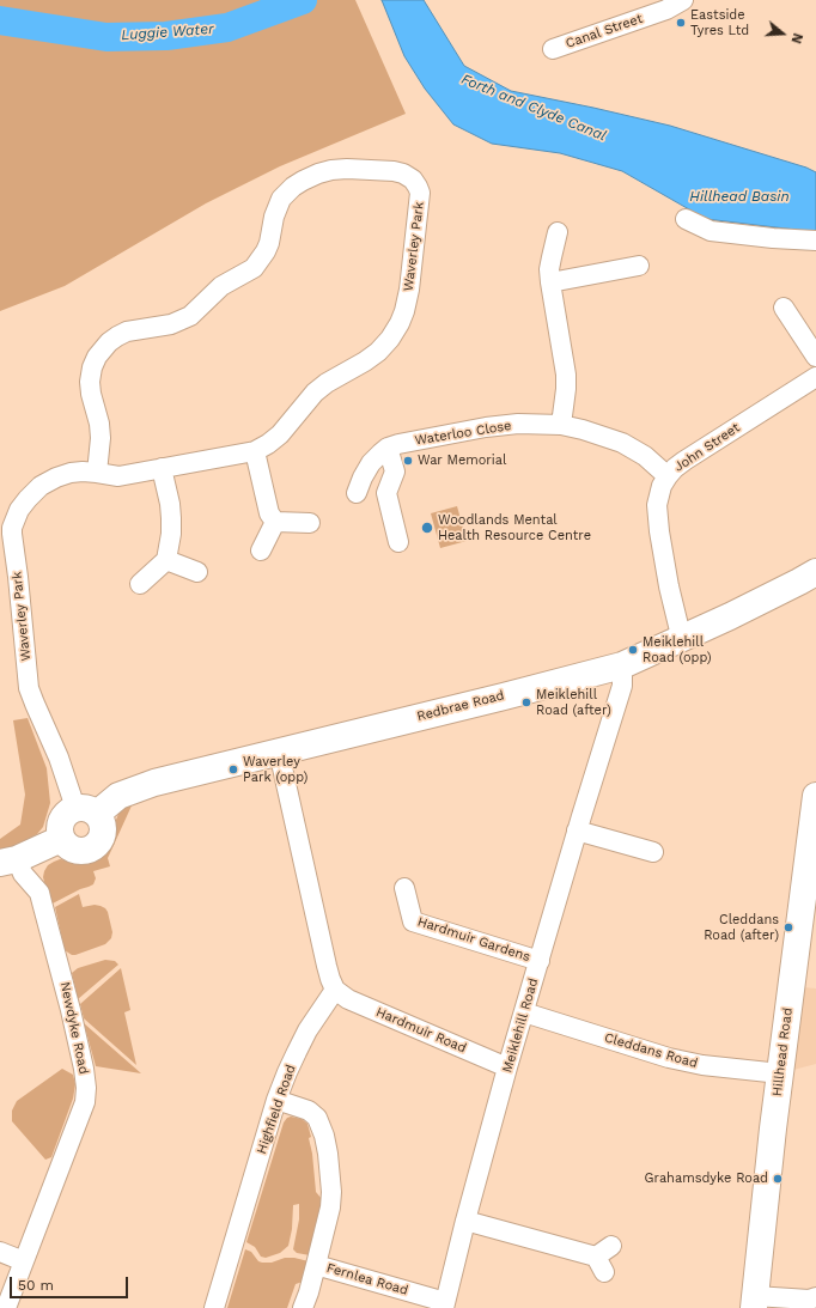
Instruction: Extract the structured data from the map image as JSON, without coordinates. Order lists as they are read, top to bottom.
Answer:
{
  "streets": {
    "street": [
      "Canal Street",
      "Waverley Park",
      "Waterloo Close",
      "John Street",
      "Redbrae Road",
      "Hardmuir Gardens",
      "Meiklehill Road",
      "Newdyke Road",
      "Hardmuir Road",
      "Cleddans Road",
      "Hillhead Road",
      "Highfield Road",
      "Fernlea Road"
    ]
  },
  "crossings": [
    ["Waverley Park", "Redbrae Road"],
    ["Waterloo Close", "John Street"],
    ["John Street", "Redbrae Road"],
    ["Redbrae Road", "Meiklehill Road"],
    ["Hardmuir Gardens", "Meiklehill Road"],
    ["Meiklehill Road", "Hardmuir Road"],
    ["Meiklehill Road", "Cleddans Road"],
    ["Meiklehill Road", "Fernlea Road"],
    ["Hardmuir Road", "Highfield Road"],
    ["Cleddans Road", "Hillhead Road"]
  ],
  "water": ["Luggie Water", "Forth and Clyde Canal", "Hillhead Basin"],
  "places": [
    "Eastside Tyres Ltd",
    "War Memorial",
    "Woodlands Mental Health Resource Centre",
    "Meiklehill Road (opp)",
    "Meiklehill Road (after)",
    "Waverley Park (opp)",
    "Cleddans Road (after)",
    "Grahamsdyke Road"
  ],
  "scale_bar": "50 m",
  "north": "right"
}
